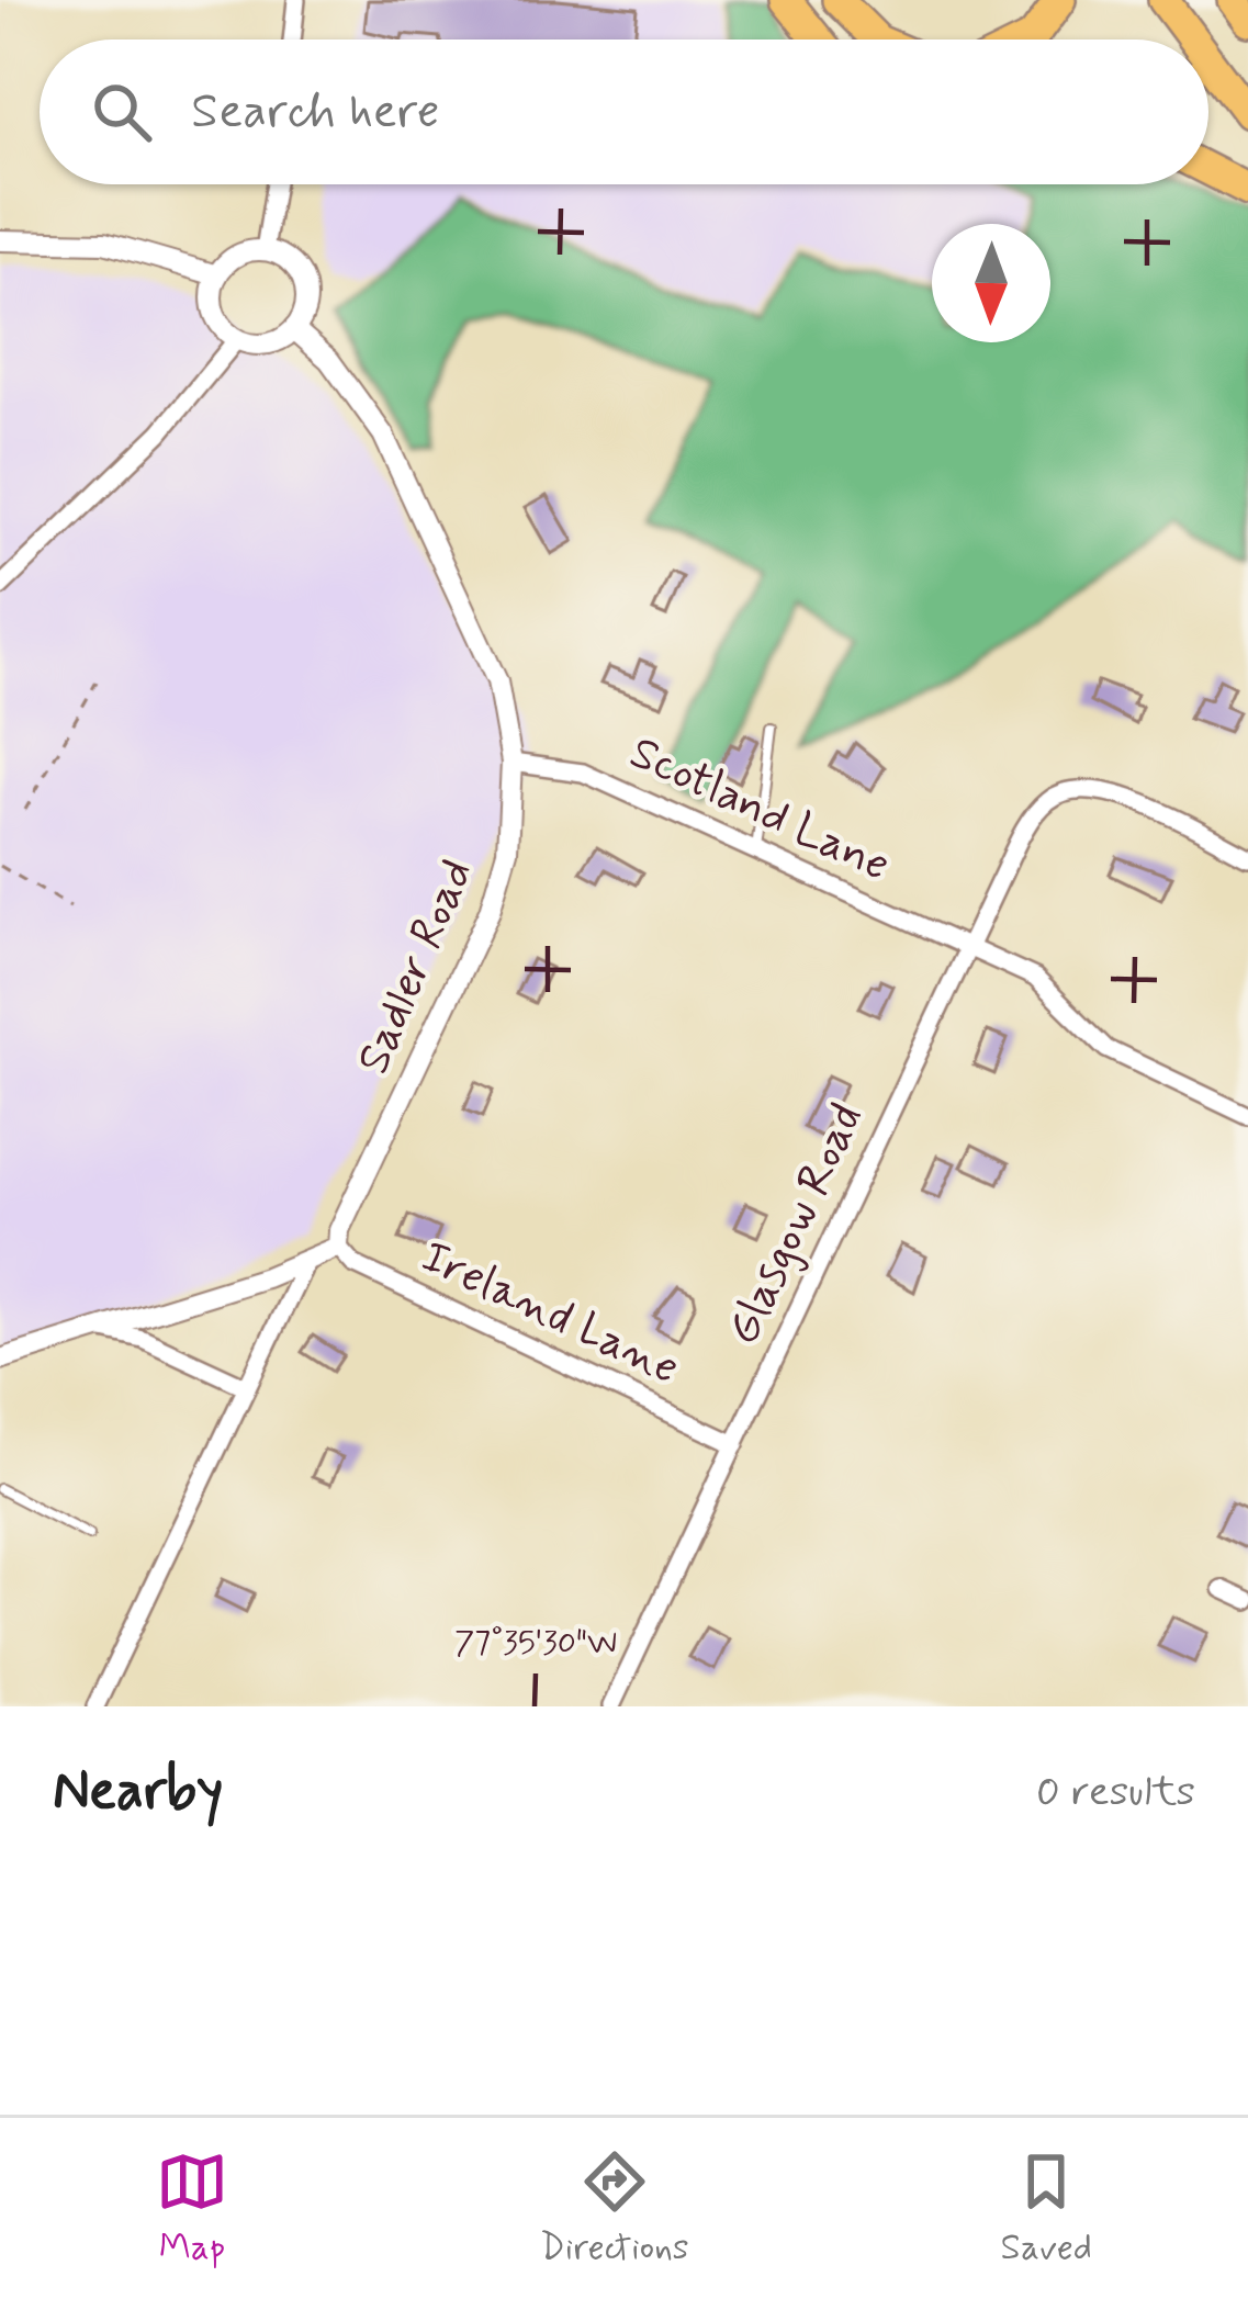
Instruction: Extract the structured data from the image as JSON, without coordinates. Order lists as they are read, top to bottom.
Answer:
{
  "streets": {
    "street": [
      "Scotland Lane",
      "Sadler Road",
      "Glasgow Road",
      "Ireland Lane"
    ]
  },
  "crossings": [
    ["Scotland Lane", "Sadler Road"],
    ["Scotland Lane", "Glasgow Road"],
    ["Sadler Road", "Ireland Lane"],
    ["Glasgow Road", "Ireland Lane"]
  ],
  "north": "bottom",
  "page": {
    "search": "Search here",
    "heading": ["Nearby", "0 results"],
    "nav": ["Map", "Directions", "Saved"]
  },
  "coordinates": ["77°35'30\"W"]
}
